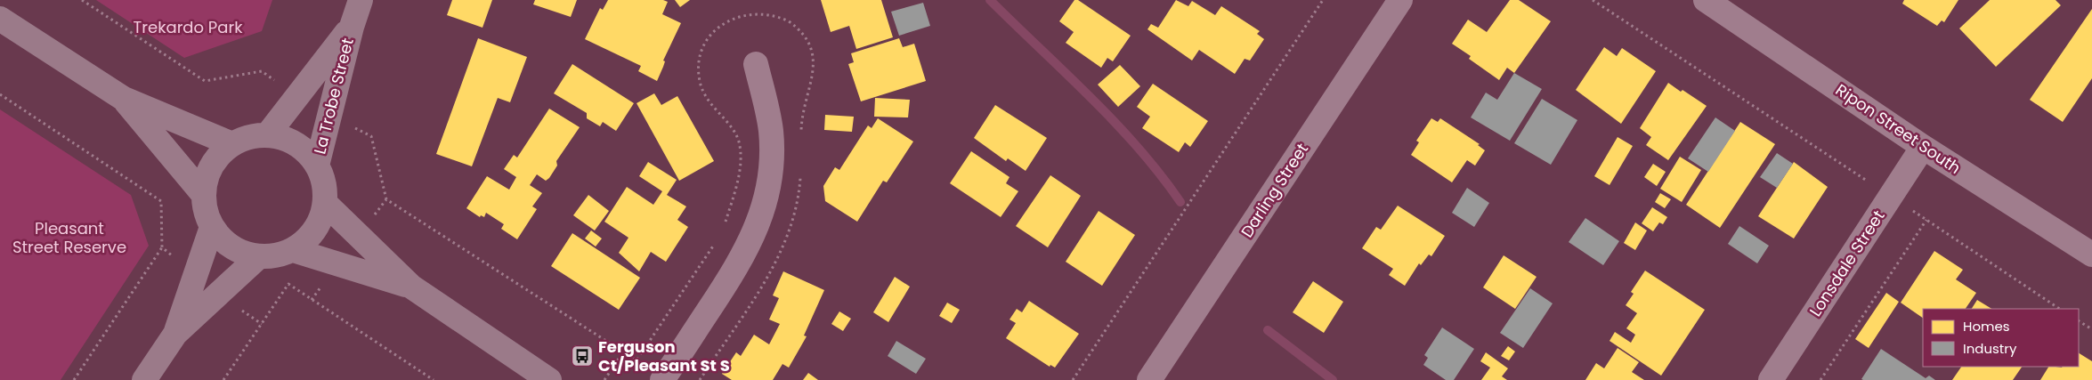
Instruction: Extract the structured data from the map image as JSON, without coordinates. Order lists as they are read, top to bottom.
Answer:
{
  "streets": {
    "main road": ["La Trobe Street"],
    "street": ["Ripon Street South", "Darling Street", "Lonsdale Street"]
  },
  "crossings": [
    ["Ripon Street South", "Lonsdale Street"]
  ],
  "parks": ["Trekardo Park", "Pleasant Street Reserve"],
  "places": {
    "bus stop": ["Ferguson Ct/Pleasant St S"]
  },
  "legend": ["Homes", "Industry"]
}
